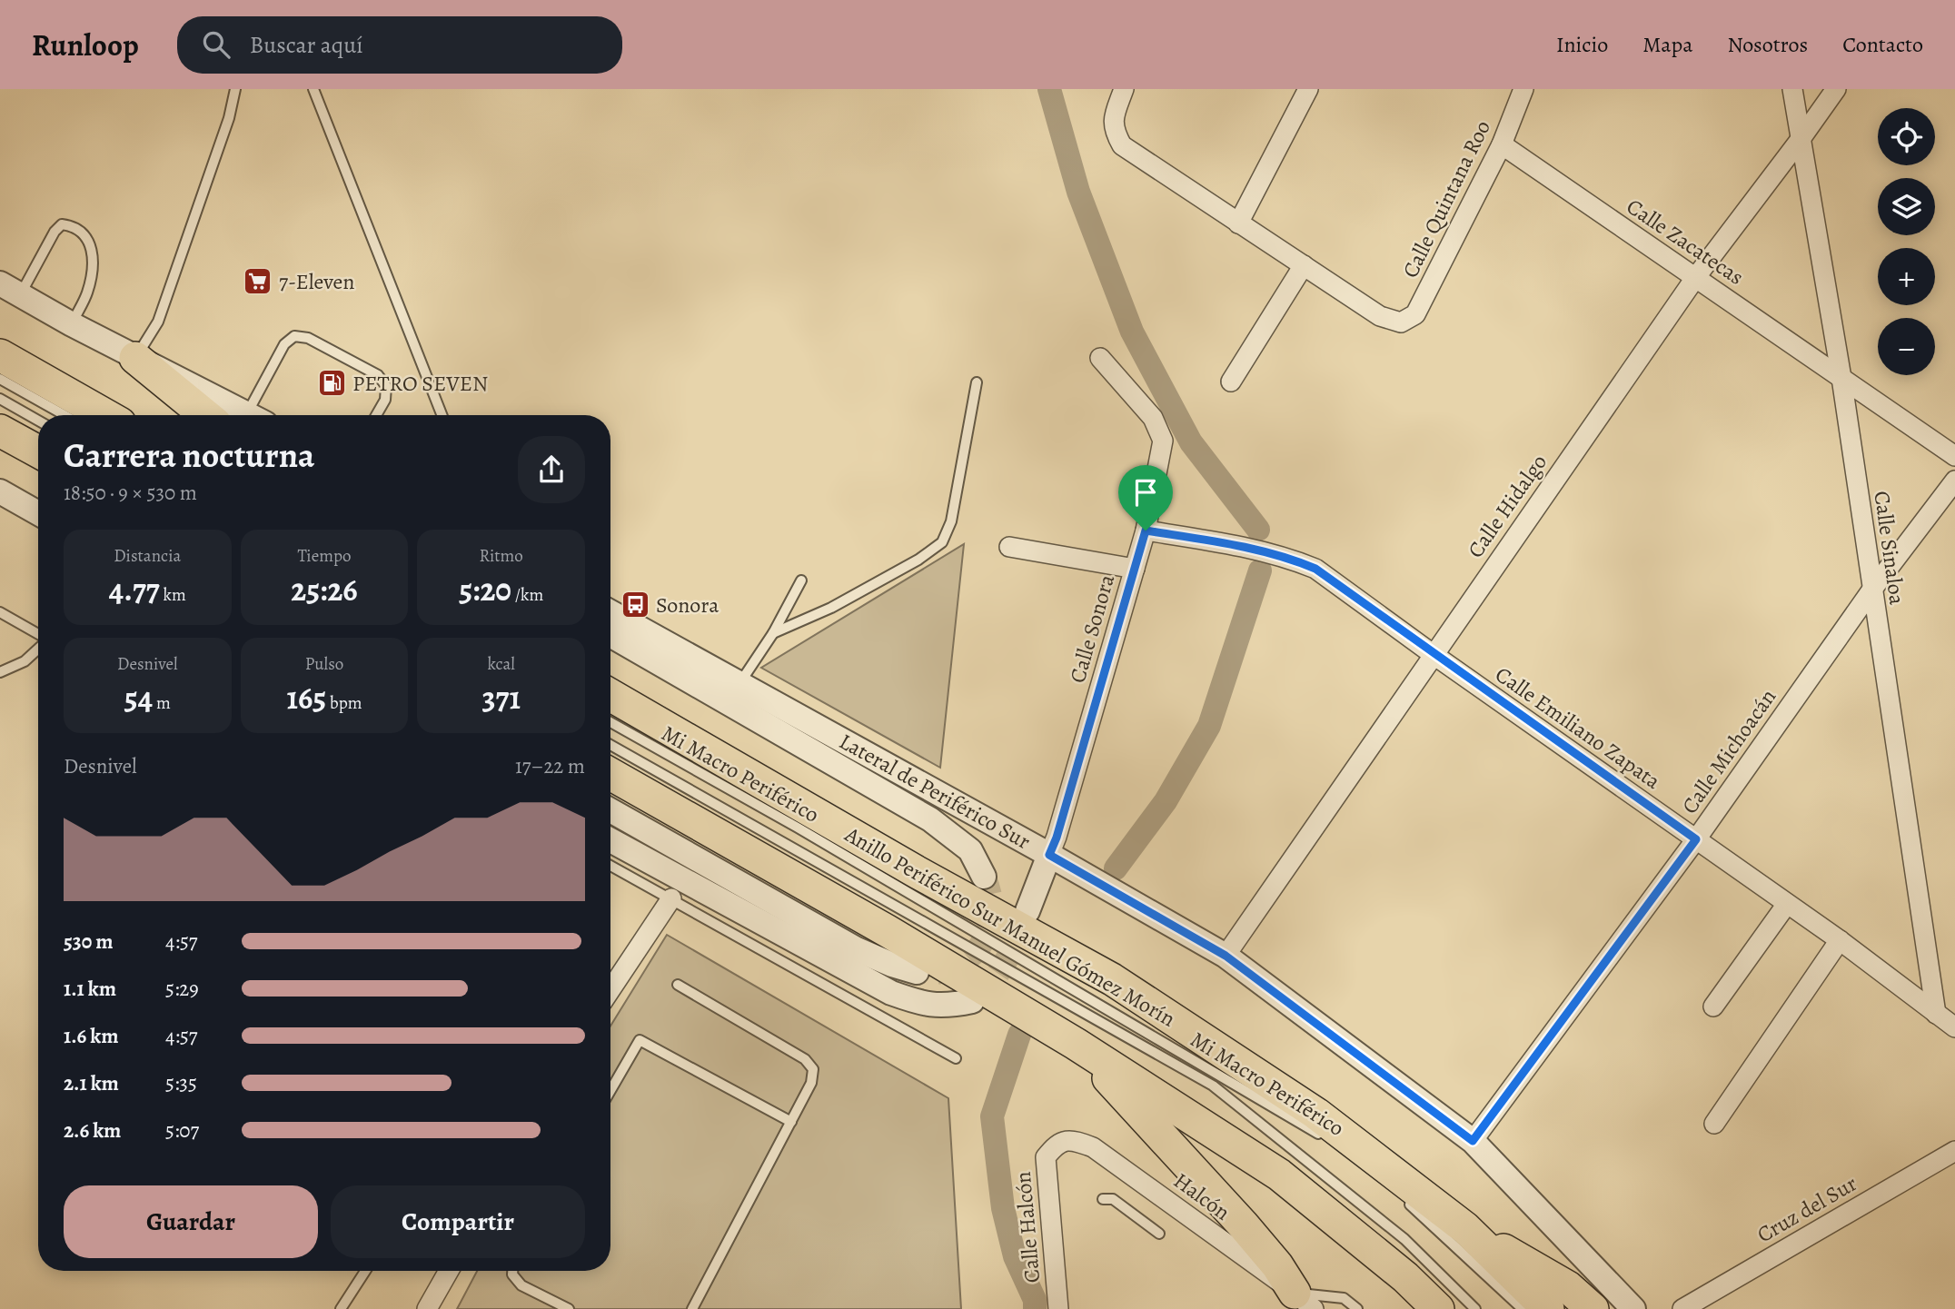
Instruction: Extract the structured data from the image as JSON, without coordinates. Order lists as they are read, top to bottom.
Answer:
{
  "streets": {
    "highway": ["Anillo Periférico Sur Manuel Gómez Morín"],
    "street": [
      "Calle Quintana Roo",
      "Calle Zacatecas",
      "Calle Hidalgo",
      "Calle Sinaloa",
      "Calle Sonora",
      "Calle Emiliano Zapata",
      "Calle Michoacán",
      "Lateral de Periférico Sur",
      "Halcón",
      "Cruz del Sur",
      "Calle Halcón"
    ],
    "lane": ["Mi Macro Periférico"]
  },
  "crossings": [
    ["Calle Quintana Roo", "Calle Zacatecas"],
    ["Calle Zacatecas", "Calle Hidalgo"],
    ["Calle Zacatecas", "Calle Sinaloa"],
    ["Calle Hidalgo", "Calle Sinaloa"],
    ["Calle Hidalgo", "Calle Emiliano Zapata"],
    ["Calle Hidalgo", "Lateral de Periférico Sur"],
    ["Calle Sinaloa", "Calle Emiliano Zapata"],
    ["Calle Sinaloa", "Calle Michoacán"],
    ["Calle Sonora", "Calle Emiliano Zapata"],
    ["Calle Sonora", "Lateral de Periférico Sur"],
    ["Calle Emiliano Zapata", "Calle Michoacán"],
    ["Calle Michoacán", "Lateral de Periférico Sur"],
    ["Halcón", "Calle Halcón"]
  ],
  "places": {
    "supermarket": ["7-Eleven"],
    "fuel station": ["PETRO SEVEN"],
    "bus stop": ["Sonora"]
  },
  "page": {
    "header": "Runloop",
    "search": "Buscar aquí",
    "nav": [
      "Inicio",
      "Mapa",
      "Nosotros",
      "Contacto"
    ],
    "map_buttons": ["+", "−"],
    "heading": ["Carrera nocturna", "18:50 · 9 × 530 m"],
    "stats": [
      ["Distancia", "4.77 km"],
      ["Tiempo", "25:26"],
      ["Ritmo", "5:20 /km"],
      ["Desnivel", "54 m"],
      ["Pulso", "165 bpm"],
      ["kcal", "371"]
    ],
    "chart": ["Desnivel", "17–22 m"],
    "list": [
      {
        "name": "530 m",
        "note": "4:57"
      },
      {
        "name": "1.1 km",
        "note": "5:29"
      },
      {
        "name": "1.6 km",
        "note": "4:57"
      },
      {
        "name": "2.1 km",
        "note": "5:35"
      },
      {
        "name": "2.6 km",
        "note": "5:07"
      }
    ],
    "buttons": ["Guardar", "Compartir"]
  }
}
